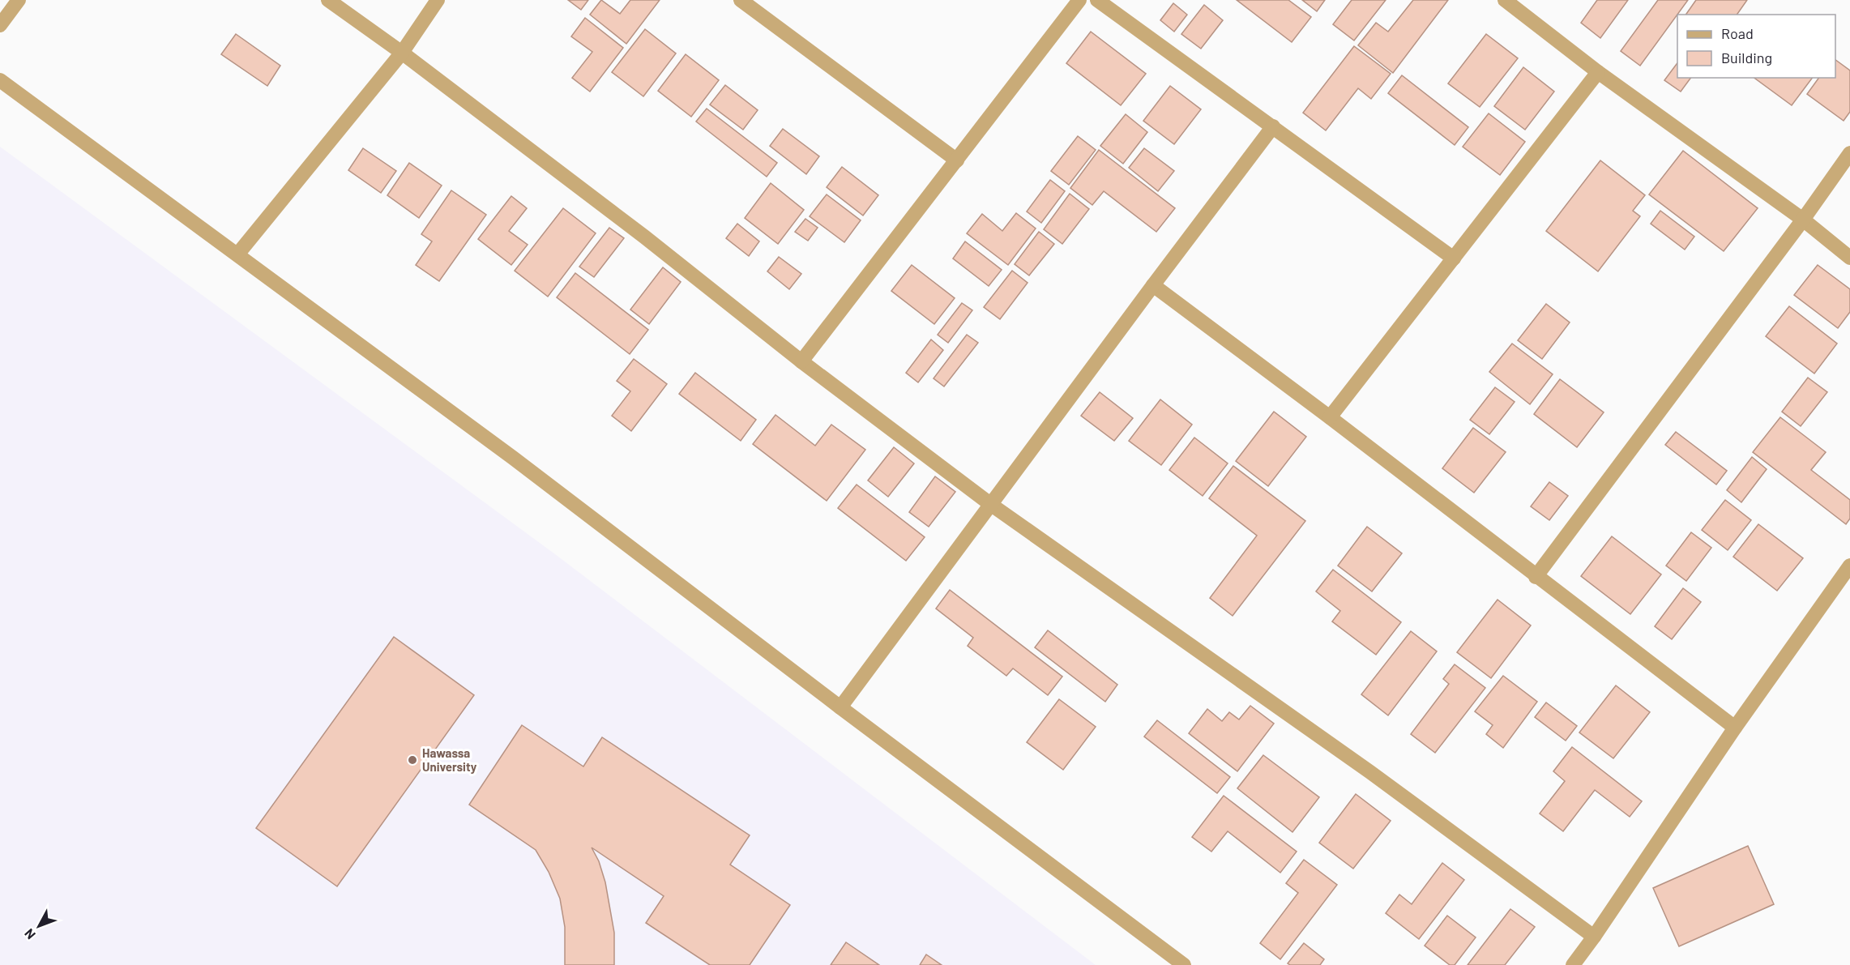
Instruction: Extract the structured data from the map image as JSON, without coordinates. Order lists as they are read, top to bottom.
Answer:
{
  "places": ["Hawassa University"],
  "legend": ["Road", "Building"],
  "north": "bottom left"
}
